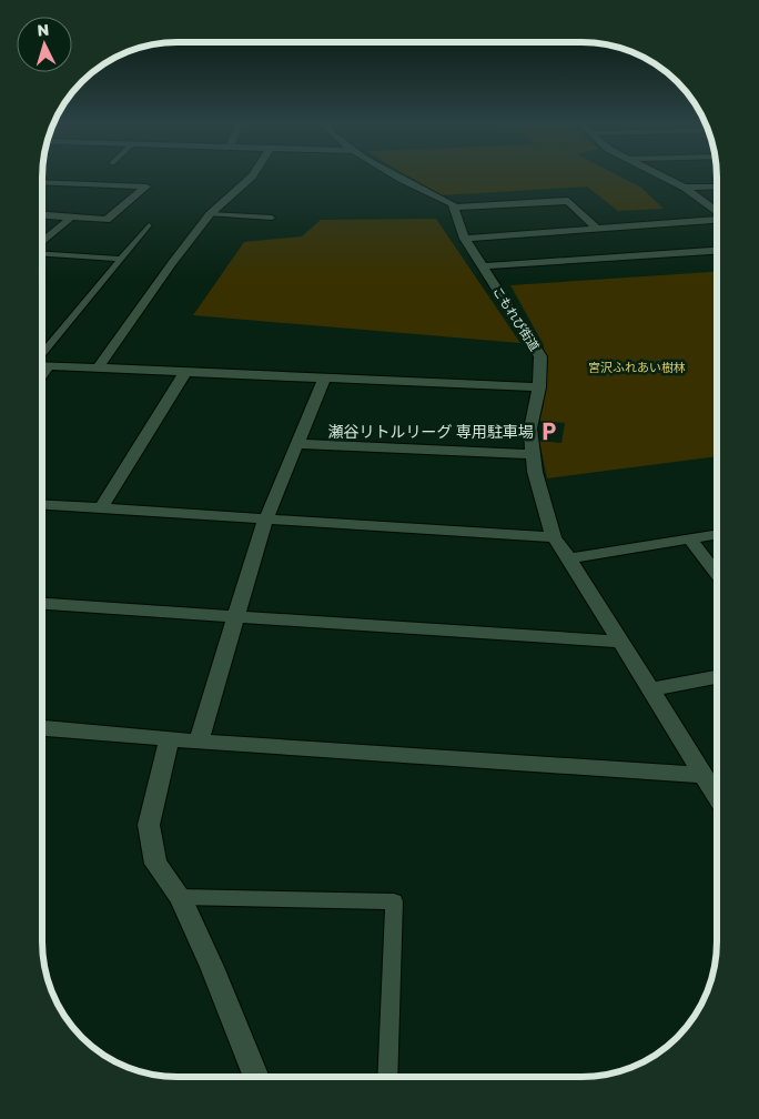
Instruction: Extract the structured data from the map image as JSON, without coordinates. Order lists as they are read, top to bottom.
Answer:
{
  "streets": {
    "street": ["こもれび街道"]
  },
  "parks": ["宮沢ふれあい樹林"],
  "places": {
    "parking": ["瀬谷リトルリーグ 専用駐車場"]
  },
  "north": "top"
}
